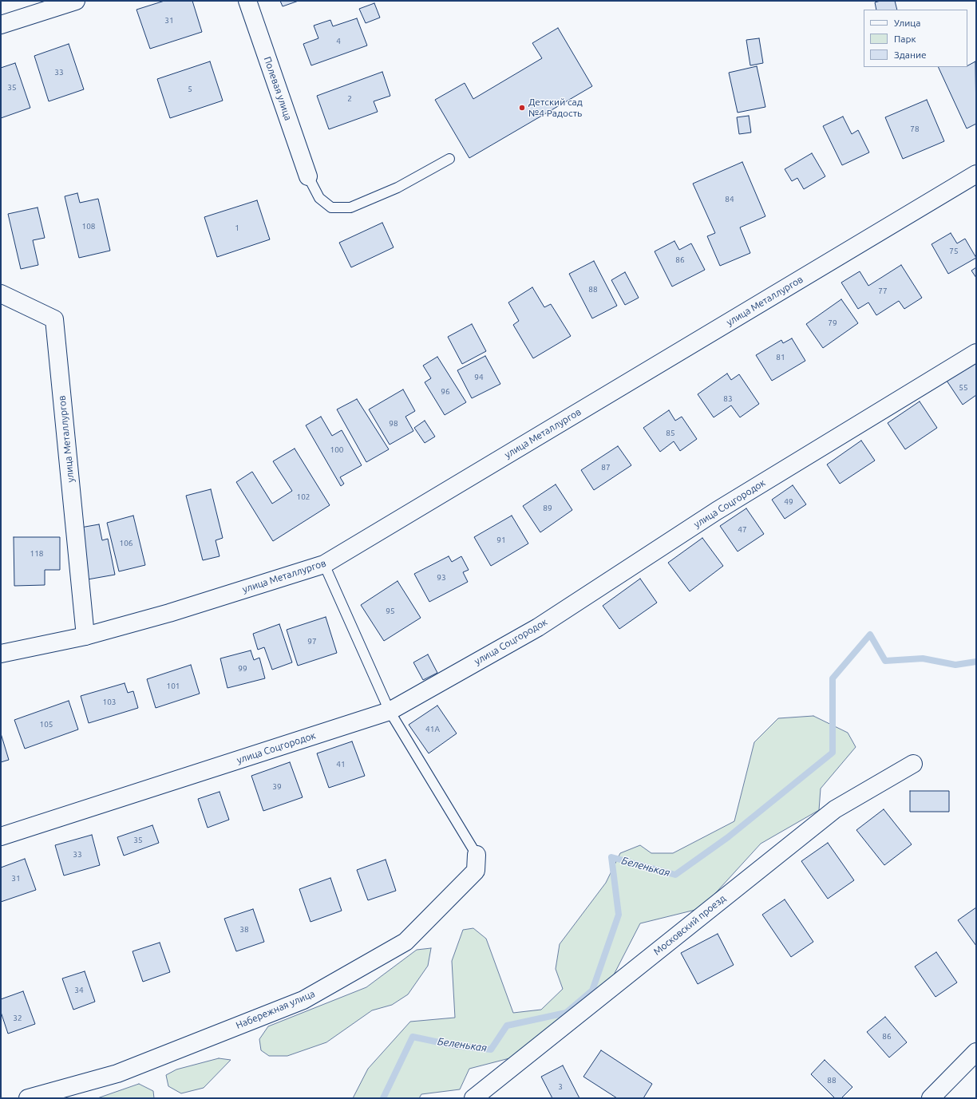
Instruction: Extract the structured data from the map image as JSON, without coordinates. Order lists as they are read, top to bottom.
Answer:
{
  "streets": {
    "street": [
      "Полевая улица",
      "улица Металлургов",
      "улица Соцгородок",
      "Московский проезд",
      "Набережная улица"
    ]
  },
  "water": ["Беленькая"],
  "places": ["Детский сад №4 Радость"],
  "house_numbers": [
    "31",
    "4",
    "33",
    "35",
    "5",
    "2",
    "78",
    "84",
    "108",
    "1",
    "75",
    "86",
    "88",
    "77",
    "79",
    "81",
    "94",
    "55",
    "96",
    "83",
    "98",
    "85",
    "100",
    "87",
    "102",
    "49",
    "89",
    "47",
    "91",
    "106",
    "118",
    "93",
    "95",
    "97",
    "99",
    "101",
    "103",
    "105",
    "41А",
    "41",
    "39",
    "35",
    "33",
    "31",
    "38",
    "34",
    "32",
    "86",
    "88",
    "3"
  ],
  "legend": ["Улица", "Парк", "Здание"]
}
